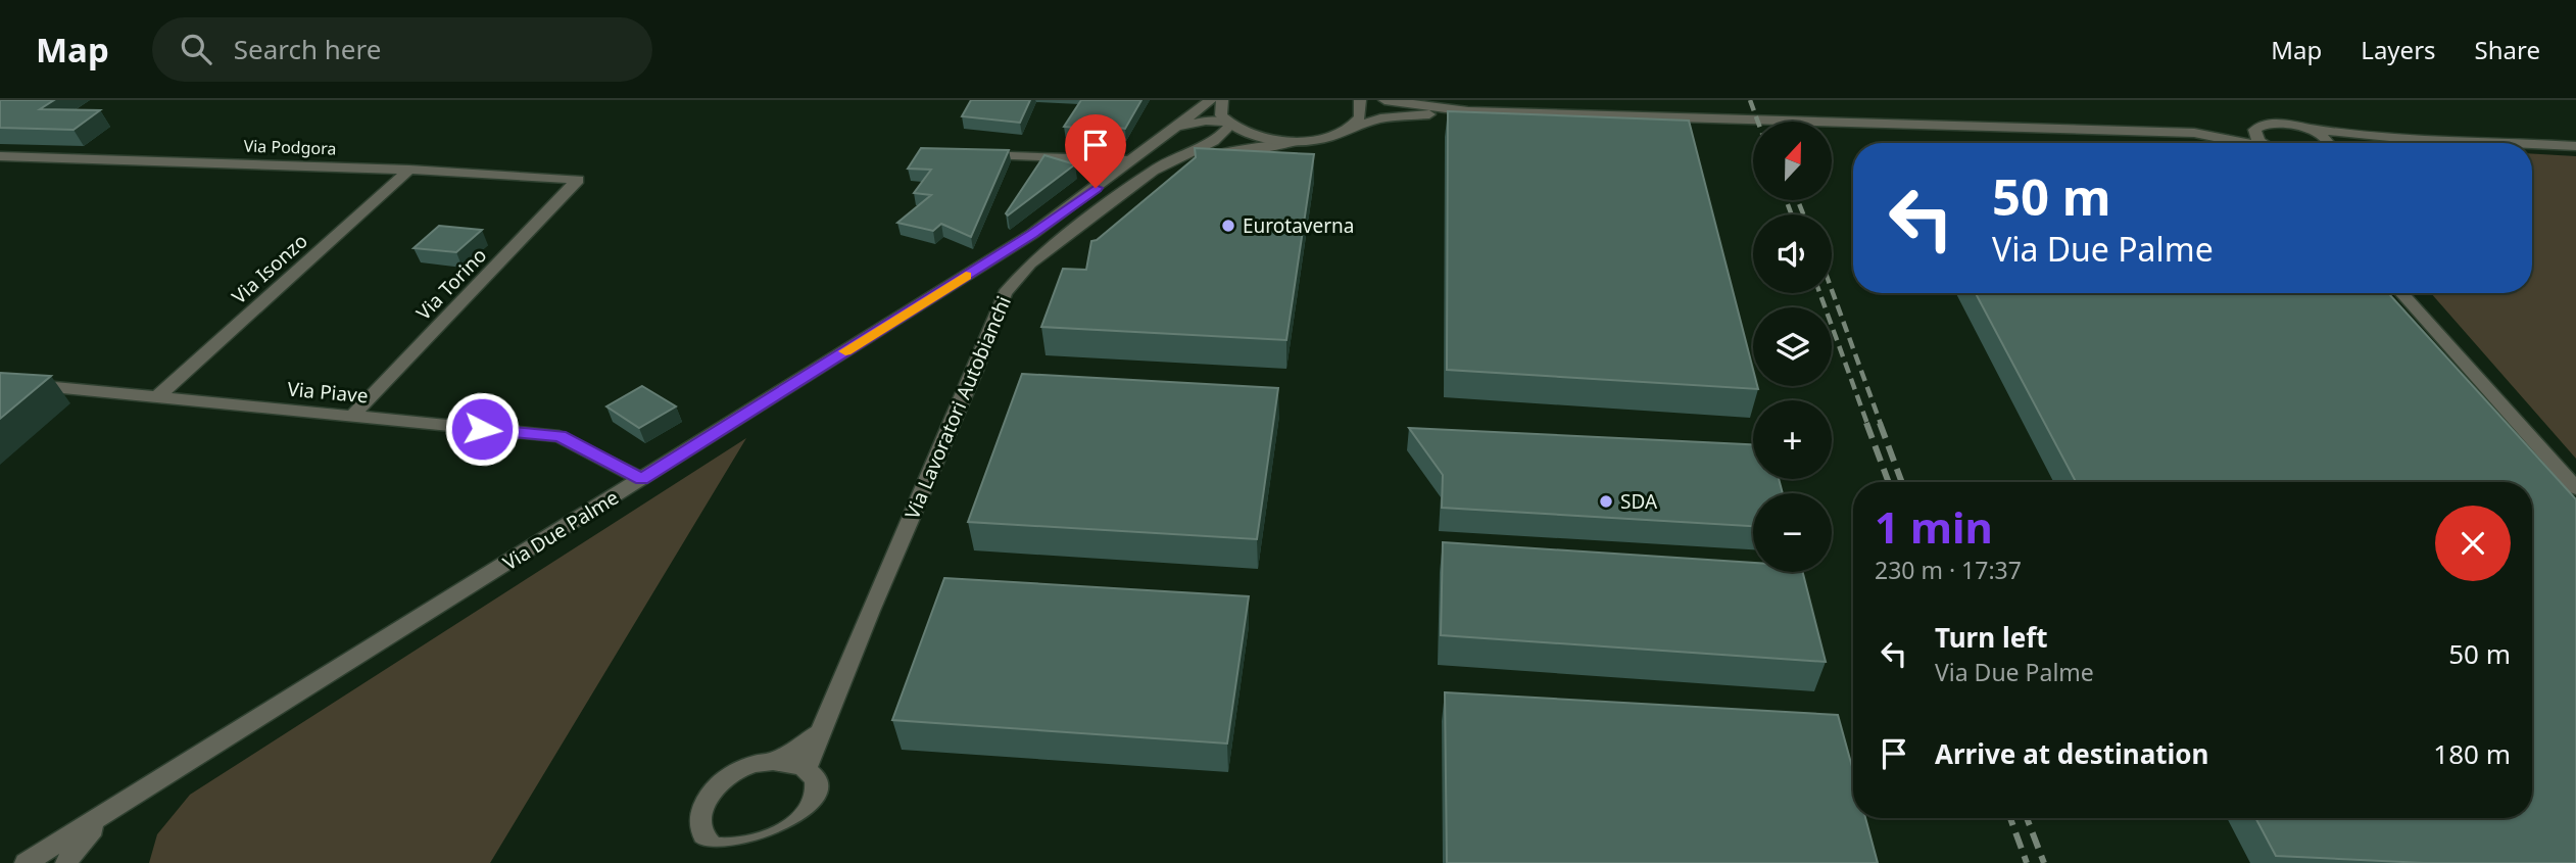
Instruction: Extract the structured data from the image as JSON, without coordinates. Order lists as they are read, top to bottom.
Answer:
{
  "streets": {
    "street": [
      "Via Podgora",
      "Via Isonzo",
      "Via Torino",
      "Via Piave",
      "Via Lavoratori Autobianchi",
      "Via Due Palme"
    ]
  },
  "crossings": [
    ["Via Podgora", "Via Isonzo"],
    ["Via Podgora", "Via Torino"],
    ["Via Isonzo", "Via Piave"],
    ["Via Torino", "Via Piave"],
    ["Via Piave", "Via Due Palme"],
    ["Via Lavoratori Autobianchi", "Via Due Palme"]
  ],
  "places": ["Eurotaverna", "SDA"],
  "north": "top",
  "page": {
    "header": "Map",
    "search": "Search here",
    "nav": ["Map", "Layers", "Share"],
    "map_buttons": ["+", "−"],
    "turn": ["50 m", "Via Due Palme"],
    "heading": ["1 min", "230 m · 17:37"],
    "list": [
      {
        "name": "Turn left",
        "note": "Via Due Palme",
        "value": "50 m"
      },
      {
        "name": "Arrive at destination",
        "value": "180 m"
      }
    ]
  }
}
